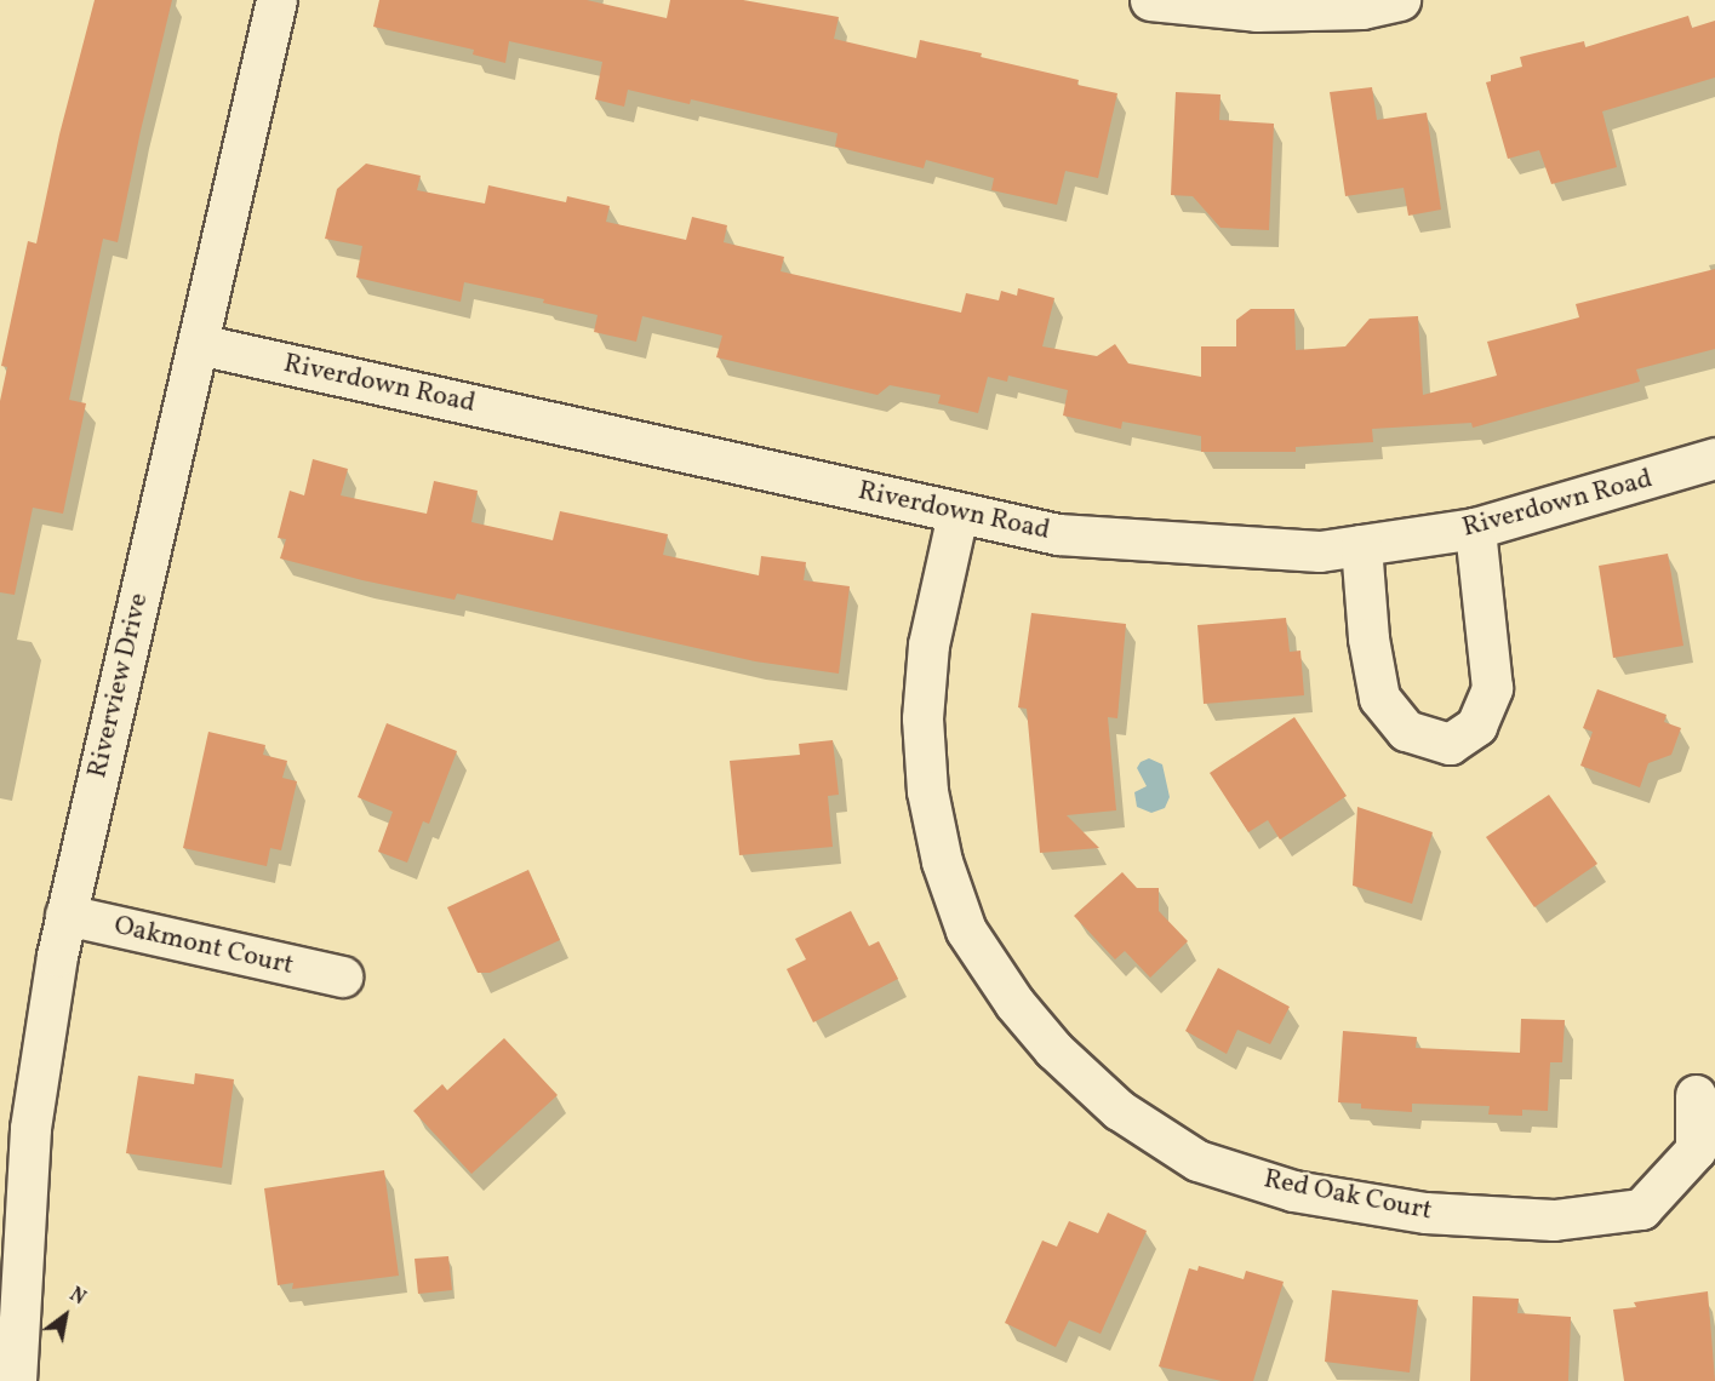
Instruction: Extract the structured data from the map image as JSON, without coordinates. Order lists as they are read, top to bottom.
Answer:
{
  "streets": {
    "street": [
      "Riverdown Road",
      "Riverview Drive",
      "Oakmont Court",
      "Red Oak Court"
    ]
  },
  "crossings": [
    ["Riverdown Road", "Riverview Drive"],
    ["Riverdown Road", "Red Oak Court"],
    ["Riverview Drive", "Oakmont Court"]
  ],
  "north": "top right"
}
